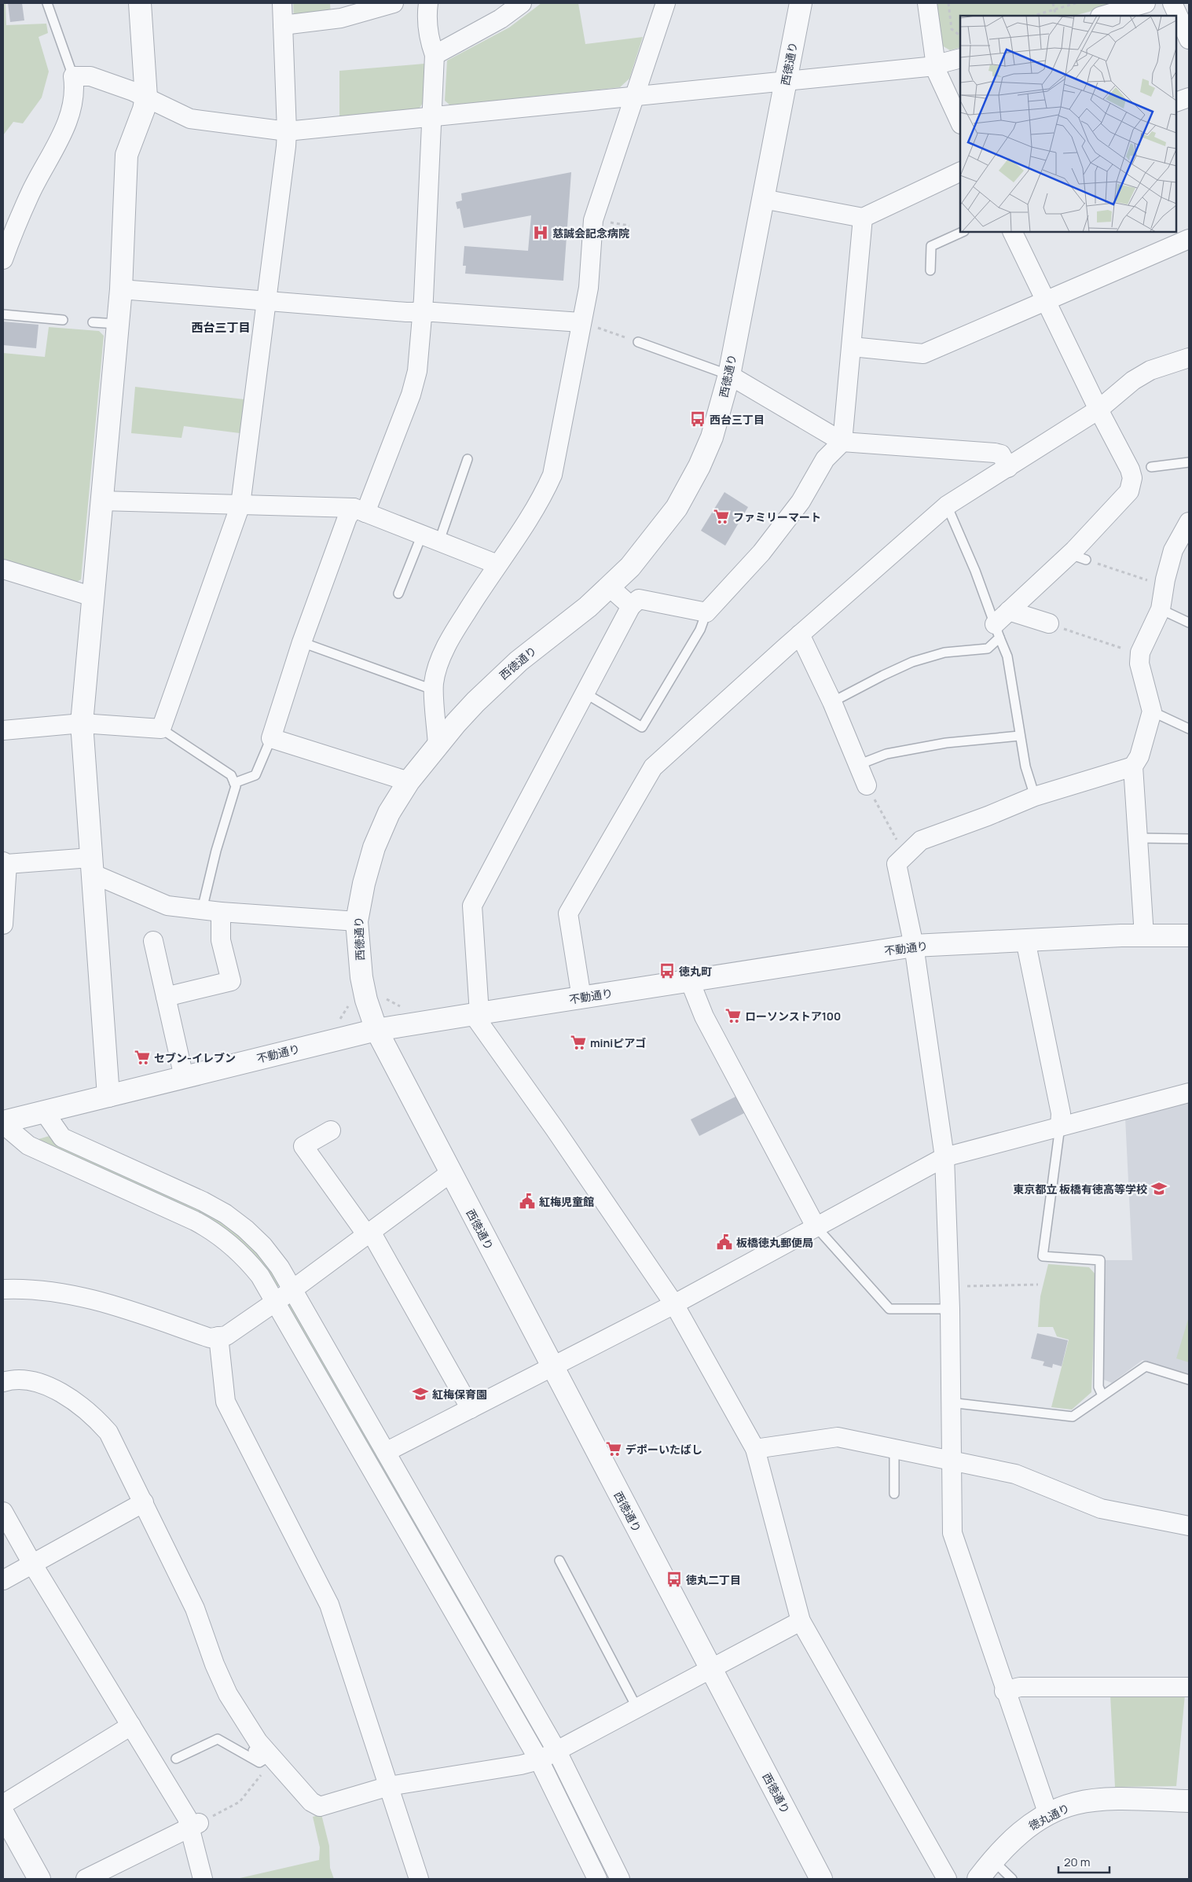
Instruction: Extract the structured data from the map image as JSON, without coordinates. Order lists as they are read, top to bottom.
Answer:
{
  "streets": {
    "street": ["西徳通り", "不動通り", "徳丸通り"]
  },
  "crossings": [
    ["西徳通り", "不動通り"]
  ],
  "districts": ["西台三丁目"],
  "places": {
    "hospital": ["慈誠会記念病院"],
    "bus stop": ["西台三丁目", "徳丸町", "徳丸二丁目"],
    "supermarket": [
      "ファミリーマート",
      "ローソンストア100",
      "miniピアゴ",
      "セブン-イレブン",
      "デポーいたばし"
    ],
    "school or university": ["東京都立 板橋有徳高等学校", "紅梅保育園"],
    "public building": ["紅梅児童館", "板橋徳丸郵便局"]
  },
  "scale_bar": "20 m"
}
